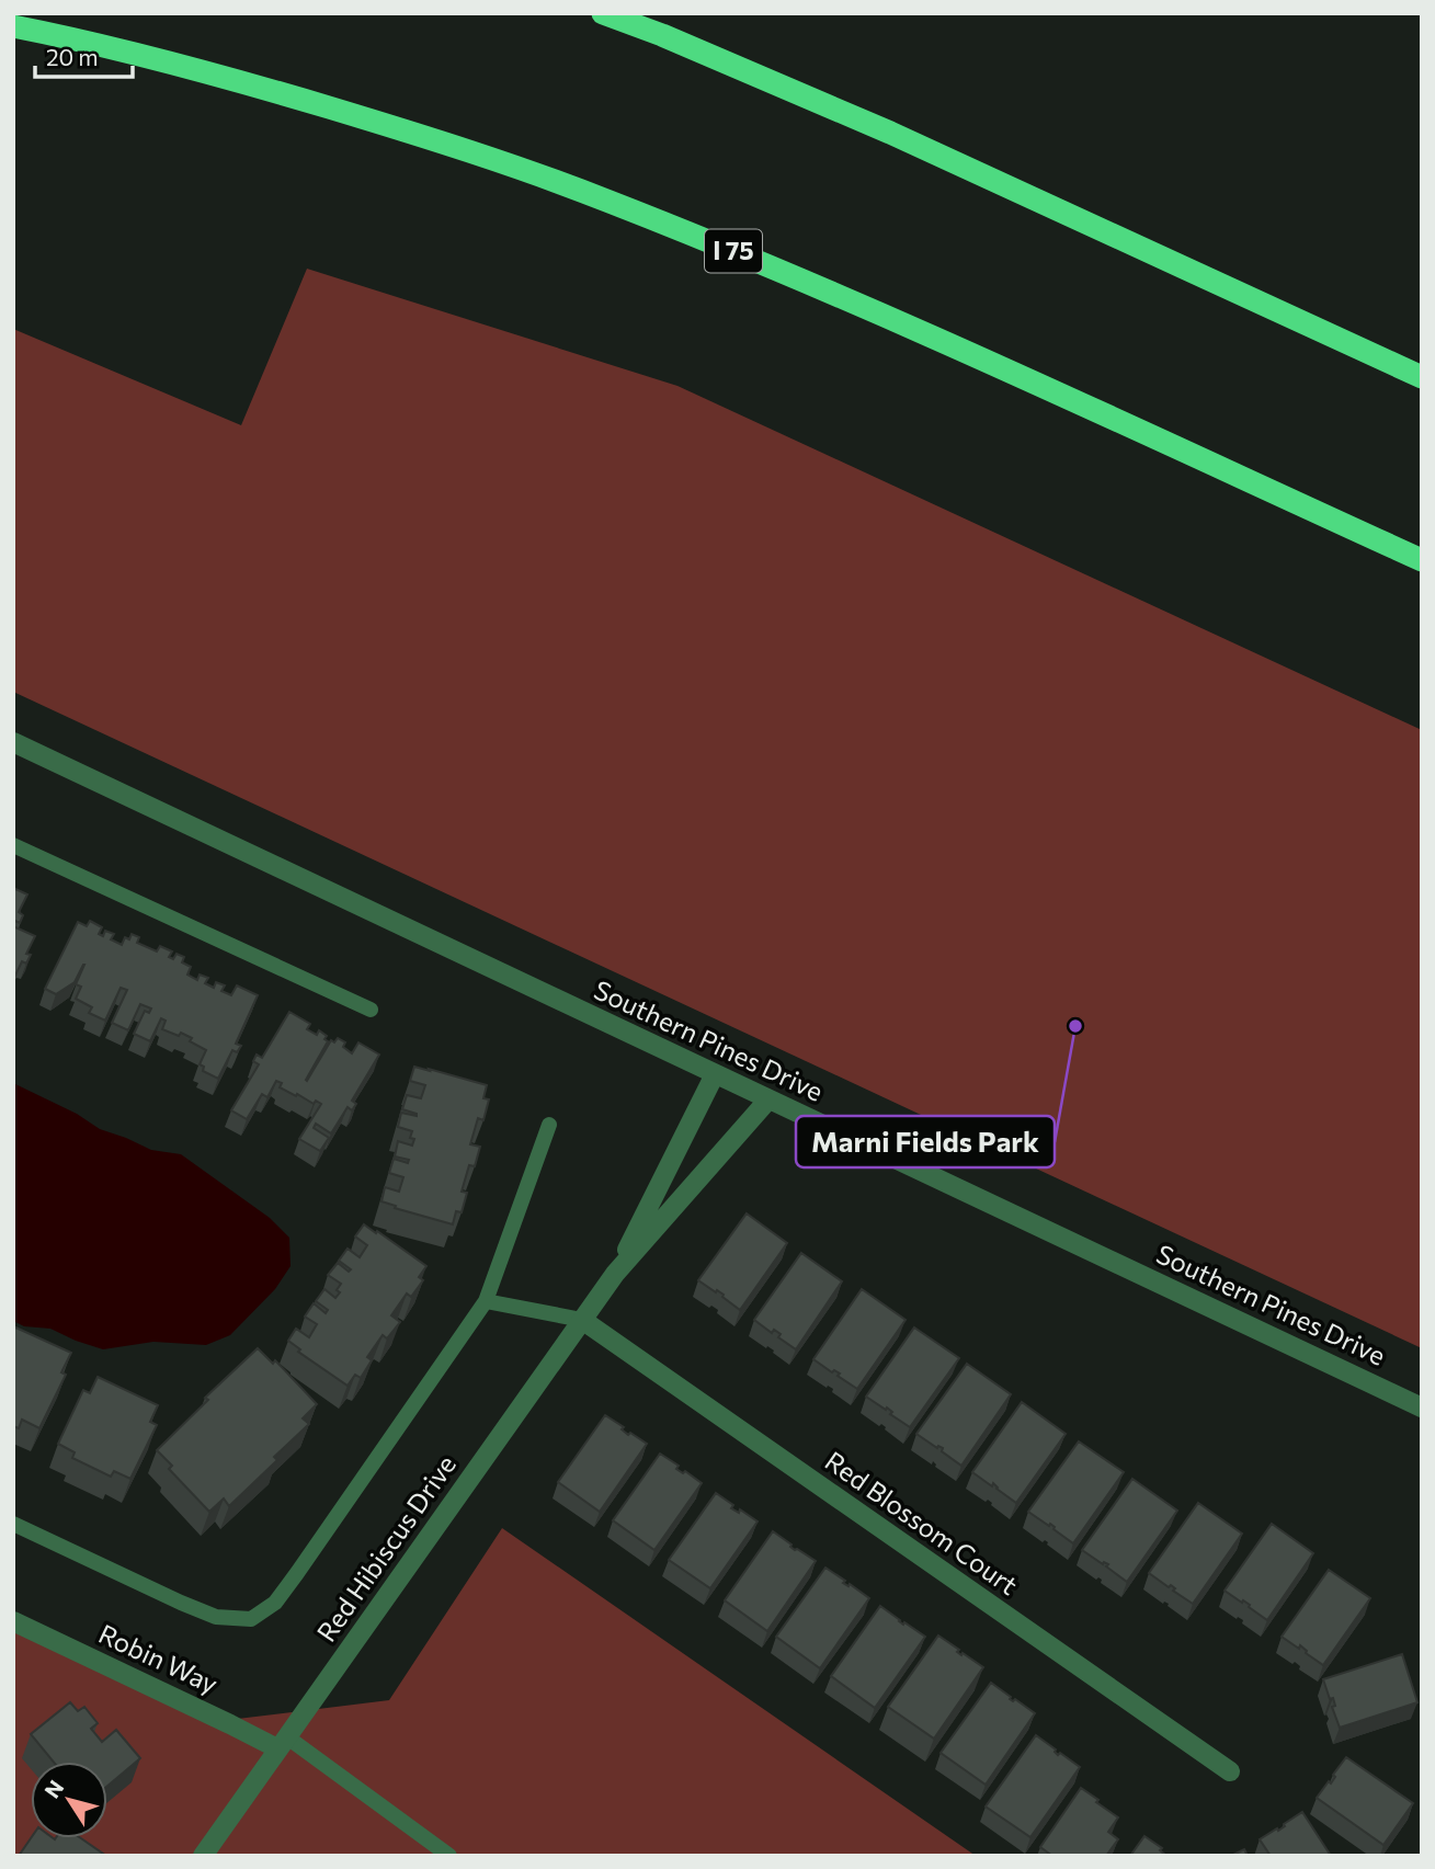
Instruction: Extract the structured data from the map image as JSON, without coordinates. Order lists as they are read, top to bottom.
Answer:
{
  "streets": {
    "highway": ["I 75"],
    "street": [
      "Southern Pines Drive",
      "Red Blossom Court",
      "Red Hibiscus Drive",
      "Robin Way"
    ]
  },
  "crossings": [
    ["Southern Pines Drive", "Red Hibiscus Drive"],
    ["Red Blossom Court", "Red Hibiscus Drive"],
    ["Red Hibiscus Drive", "Robin Way"]
  ],
  "places": ["Marni Fields Park"],
  "scale_bar": "20 m",
  "north": "top left"
}
